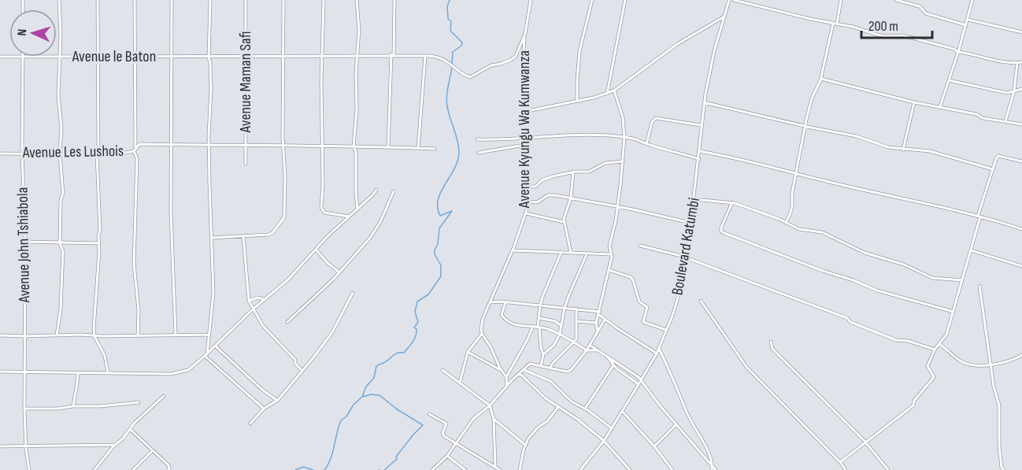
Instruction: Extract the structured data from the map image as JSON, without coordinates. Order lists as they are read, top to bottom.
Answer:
{
  "streets": {
    "street": [
      "Avenue le Baton",
      "Avenue Maman Safi",
      "Avenue Kyungu Wa Kumwanza",
      "Avenue Les Lushois",
      "Avenue John Tshiabola",
      "Boulevard Katumbi"
    ]
  },
  "crossings": [
    ["Avenue le Baton", "Avenue Maman Safi"],
    ["Avenue le Baton", "Avenue Kyungu Wa Kumwanza"],
    ["Avenue Les Lushois", "Avenue John Tshiabola"]
  ],
  "scale_bar": "200 m",
  "north": "left"
}
